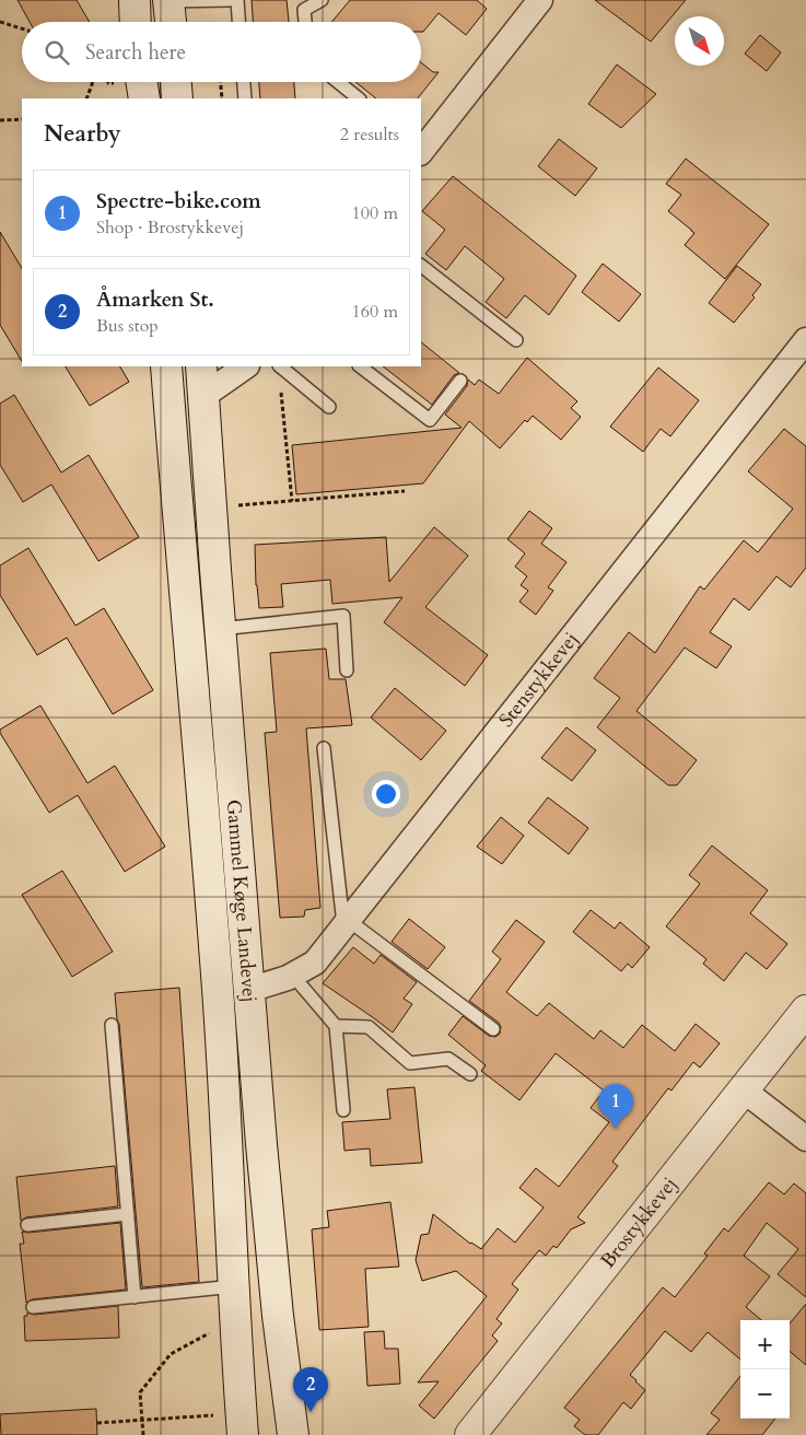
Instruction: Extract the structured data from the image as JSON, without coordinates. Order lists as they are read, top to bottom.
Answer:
{
  "streets": {
    "main road": ["Gammel Køge Landevej", "Brostykkevej"],
    "street": ["Stenstykkevej"]
  },
  "crossings": [
    ["Stenstykkevej", "Gammel Køge Landevej"]
  ],
  "north": "bottom right",
  "page": {
    "search": "Search here",
    "heading": ["Nearby", "2 results"],
    "list": [
      {
        "mark": "1",
        "name": "Spectre-bike.com",
        "note": "Shop · Brostykkevej",
        "value": "100 m"
      },
      {
        "mark": "2",
        "name": "Åmarken St.",
        "note": "Bus stop",
        "value": "160 m"
      }
    ],
    "pins": ["1", "2"],
    "map_buttons": ["+", "−"]
  }
}
